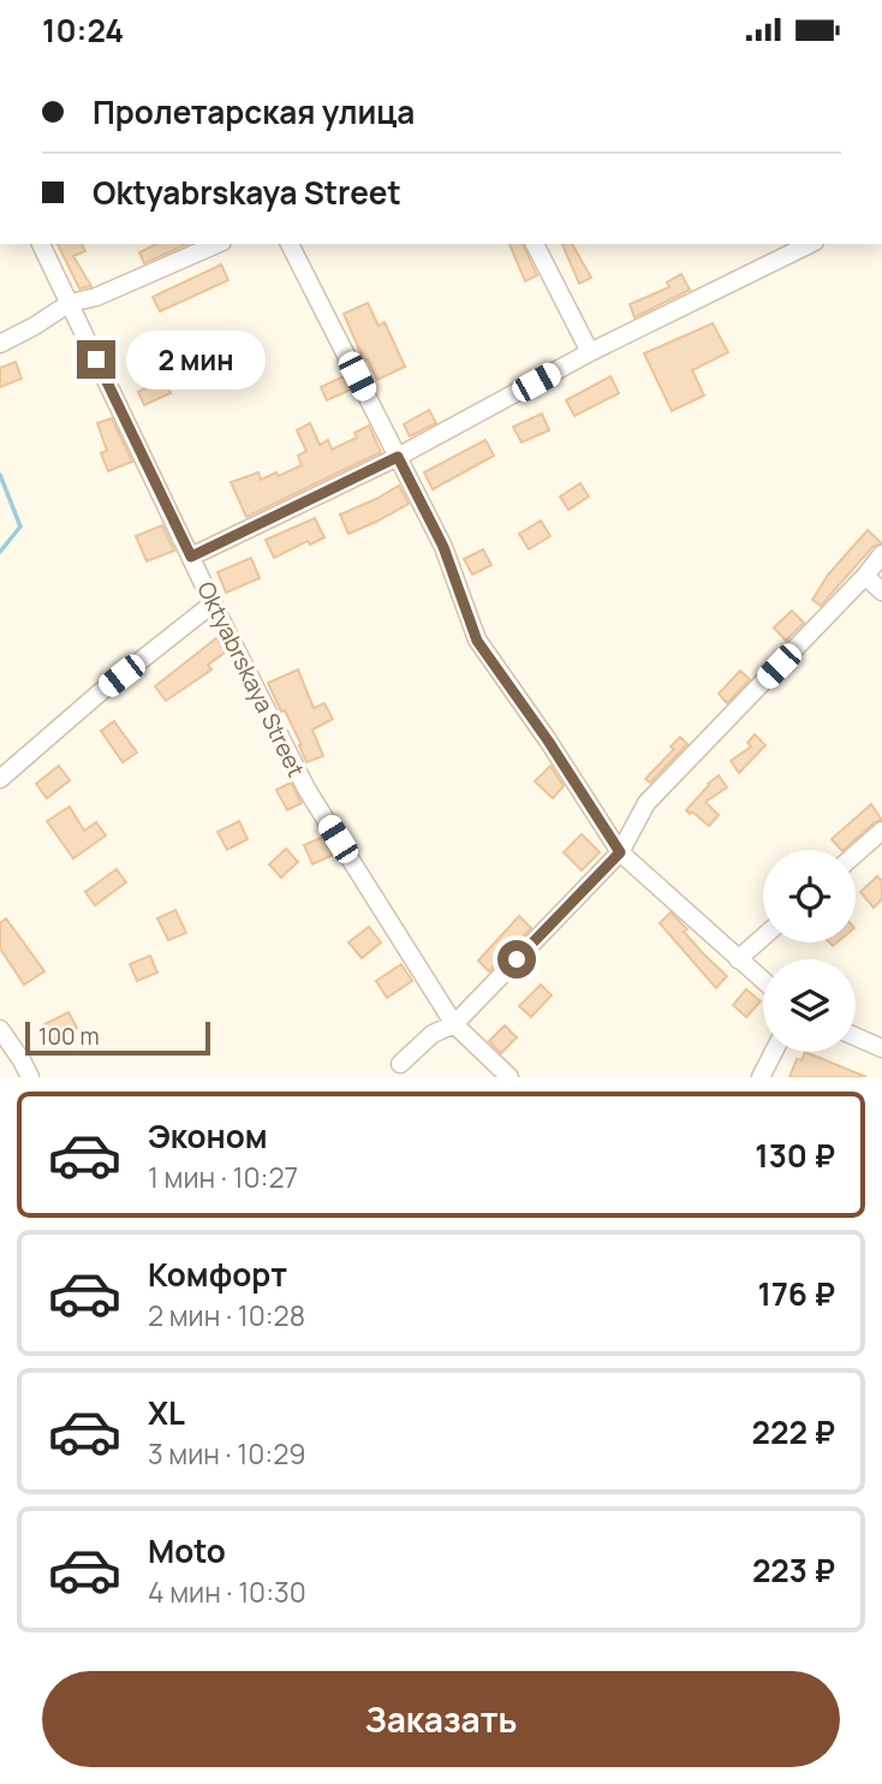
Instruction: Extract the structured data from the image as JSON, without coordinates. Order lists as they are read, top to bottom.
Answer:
{
  "streets": {
    "street": ["Oktyabrskaya Street"]
  },
  "scale_bar": "100 m",
  "page": {
    "status": "10:24",
    "banner": ["Пролетарская улица", "Oktyabrskaya Street"],
    "bubble": "2 мин",
    "scale": "100 m",
    "list": [
      {
        "name": "Эконом",
        "note": "1 мин · 10:27",
        "value": "130 ₽"
      },
      {
        "name": "Комфорт",
        "note": "2 мин · 10:28",
        "value": "176 ₽"
      },
      {
        "name": "XL",
        "note": "3 мин · 10:29",
        "value": "222 ₽"
      },
      {
        "name": "Moto",
        "note": "4 мин · 10:30",
        "value": "223 ₽"
      }
    ],
    "buttons": "Заказать"
  }
}
